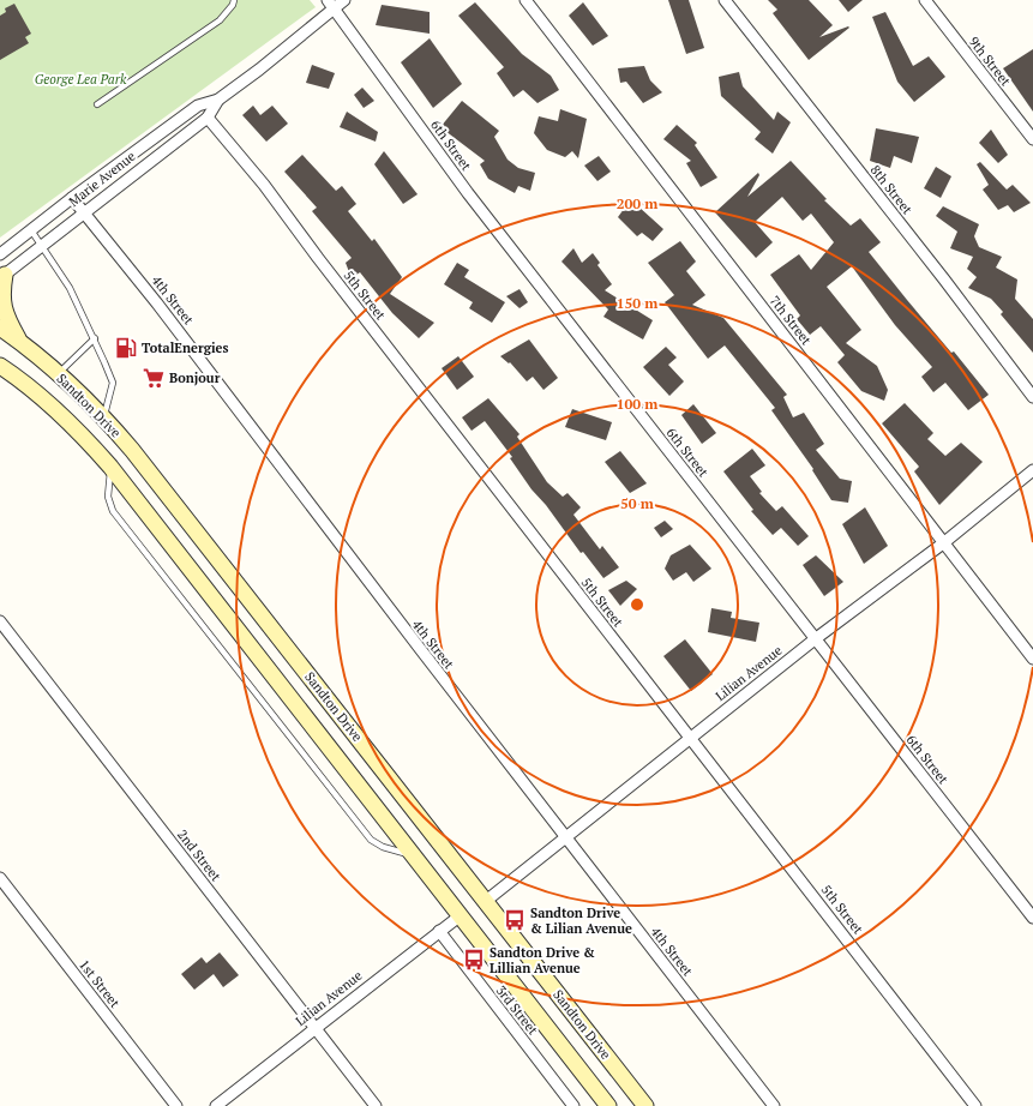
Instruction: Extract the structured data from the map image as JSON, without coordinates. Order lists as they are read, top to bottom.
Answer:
{
  "streets": {
    "main road": ["Sandton Drive"],
    "street": [
      "9th Street",
      "6th Street",
      "Marie Avenue",
      "8th Street",
      "5th Street",
      "4th Street",
      "7th Street",
      "Lilian Avenue",
      "2nd Street",
      "1st Street",
      "3rd Street"
    ]
  },
  "crossings": [
    ["6th Street", "Marie Avenue"],
    ["6th Street", "Lilian Avenue"],
    ["Marie Avenue", "5th Street"],
    ["Marie Avenue", "4th Street"],
    ["5th Street", "Lilian Avenue"],
    ["4th Street", "Lilian Avenue"],
    ["7th Street", "Lilian Avenue"],
    ["Sandton Drive", "Lilian Avenue"],
    ["Lilian Avenue", "2nd Street"],
    ["Lilian Avenue", "3rd Street"]
  ],
  "parks": ["George Lea Park"],
  "places": {
    "fuel station": ["TotalEnergies"],
    "supermarket": ["Bonjour"],
    "bus stop": ["Sandton Drive & Lilian Avenue", "Sandton Drive & Lillian Avenue"]
  },
  "rings": [
    "200 m",
    "150 m",
    "100 m",
    "50 m"
  ]
}
